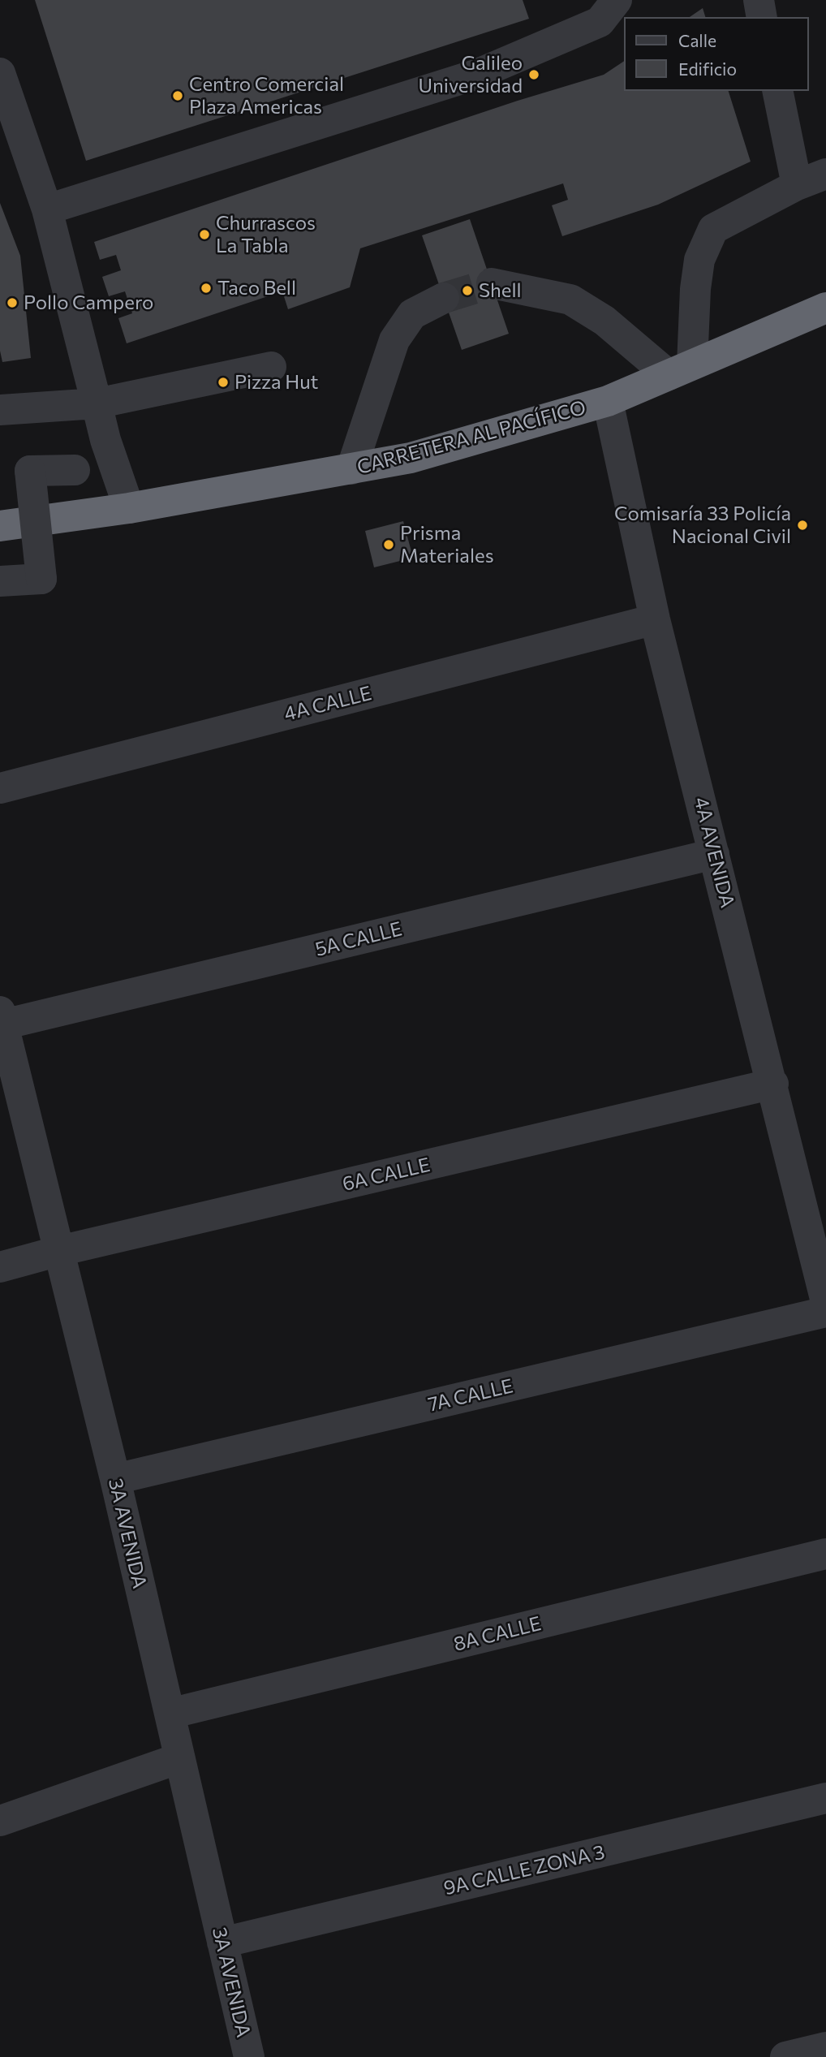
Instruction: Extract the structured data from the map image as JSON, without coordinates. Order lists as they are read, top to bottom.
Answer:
{
  "streets": {
    "highway": ["CARRETERA AL PACÍFICO"],
    "street": [
      "4A CALLE",
      "4A AVENIDA",
      "5A CALLE",
      "6A CALLE",
      "7A CALLE",
      "3A AVENIDA",
      "8A CALLE",
      "9A CALLE ZONA 3"
    ]
  },
  "crossings": [
    ["CARRETERA AL PACÍFICO", "4A AVENIDA"],
    ["4A CALLE", "4A AVENIDA"],
    ["4A AVENIDA", "5A CALLE"],
    ["4A AVENIDA", "6A CALLE"],
    ["5A CALLE", "3A AVENIDA"],
    ["6A CALLE", "3A AVENIDA"],
    ["7A CALLE", "3A AVENIDA"],
    ["3A AVENIDA", "8A CALLE"],
    ["3A AVENIDA", "9A CALLE ZONA 3"]
  ],
  "places": [
    "Galileo Universidad",
    "Centro Comercial Plaza Americas",
    "Churrascos La Tabla",
    "Taco Bell",
    "Shell",
    "Pollo Campero",
    "Pizza Hut",
    "Comisaría 33 Policía Nacional Civil",
    "Prisma Materiales"
  ],
  "legend": ["Calle", "Edificio"]
}
